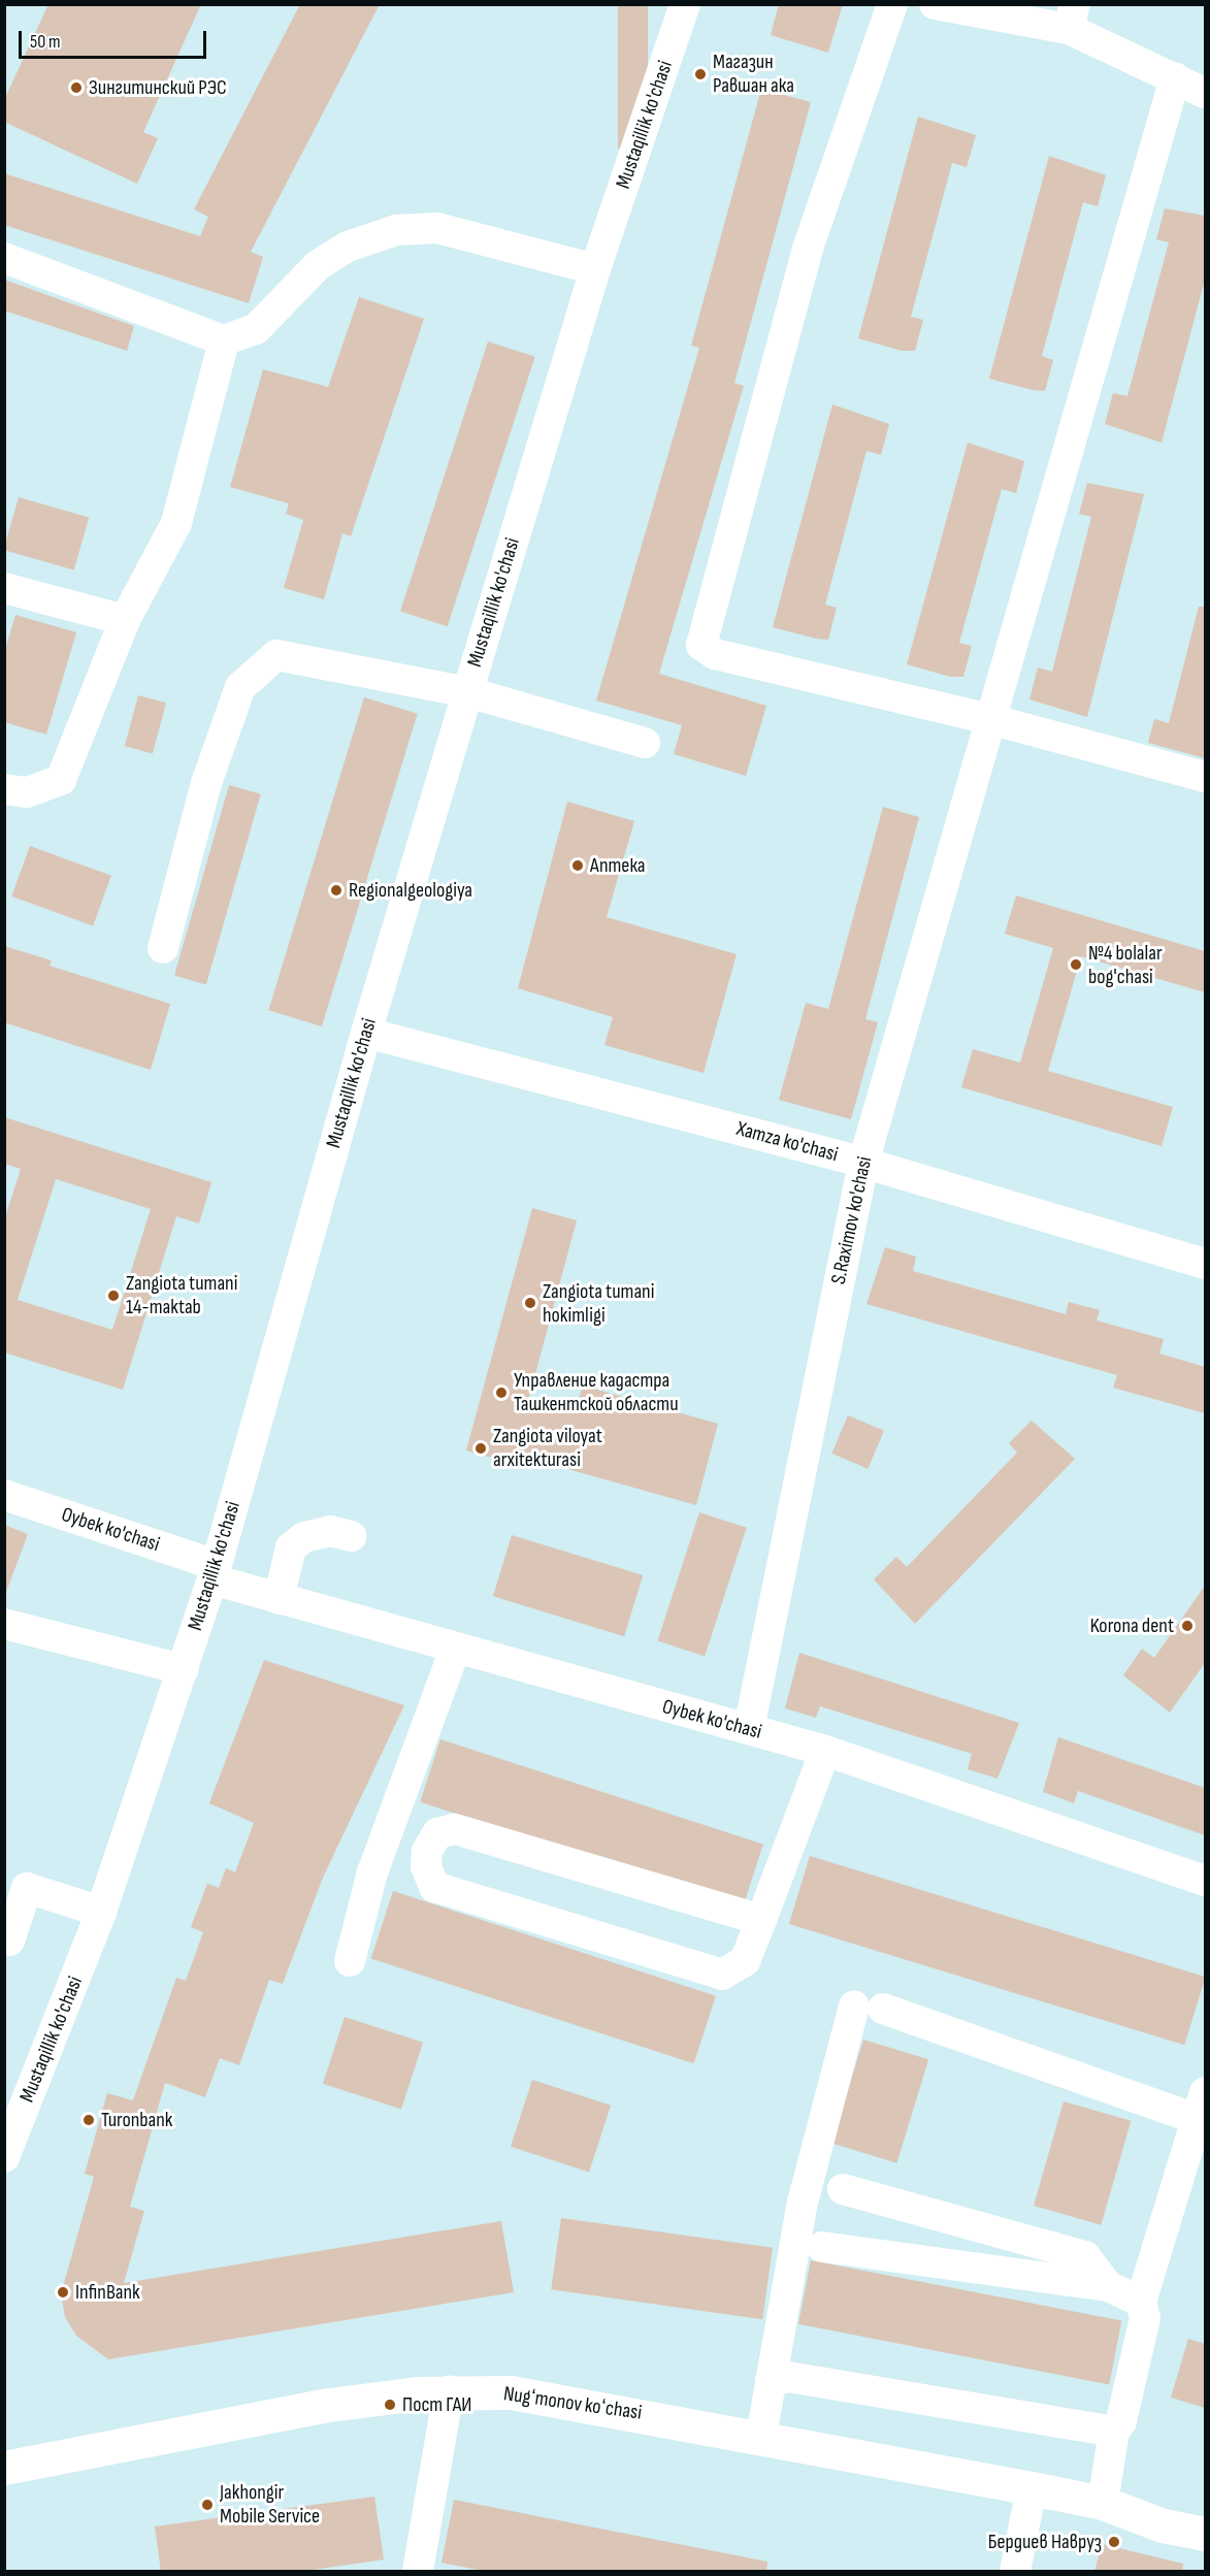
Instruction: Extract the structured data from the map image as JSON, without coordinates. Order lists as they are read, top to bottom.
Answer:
{
  "streets": {
    "main road": ["Nugʻmonov koʻchasi"],
    "street": [
      "Mustaqillik ko'chasi",
      "Xamza ko'chasi",
      "S.Raximov ko'chasi",
      "Oybek ko'chasi"
    ]
  },
  "crossings": [
    ["Mustaqillik ko'chasi", "Xamza ko'chasi"],
    ["Mustaqillik ko'chasi", "Oybek ko'chasi"],
    ["Xamza ko'chasi", "S.Raximov ko'chasi"],
    ["S.Raximov ko'chasi", "Oybek ko'chasi"]
  ],
  "places": [
    "Магазин Равшан ака",
    "Зингитинский РЭС",
    "Аптека",
    "Regionalgeologiya",
    "№4 bolalar bog'chasi",
    "Zangiota tumani 14-maktab",
    "Zangiota tumani hokimligi",
    "Управление кадастра Ташкентской области",
    "Zangiota viloyat arxitekturasi",
    "Korona dent",
    "Turonbank",
    "InfinBank",
    "Пост ГАИ",
    "Jakhongir Mobile Service",
    "Бердиев Навруз"
  ],
  "scale_bar": "50 m"
}
